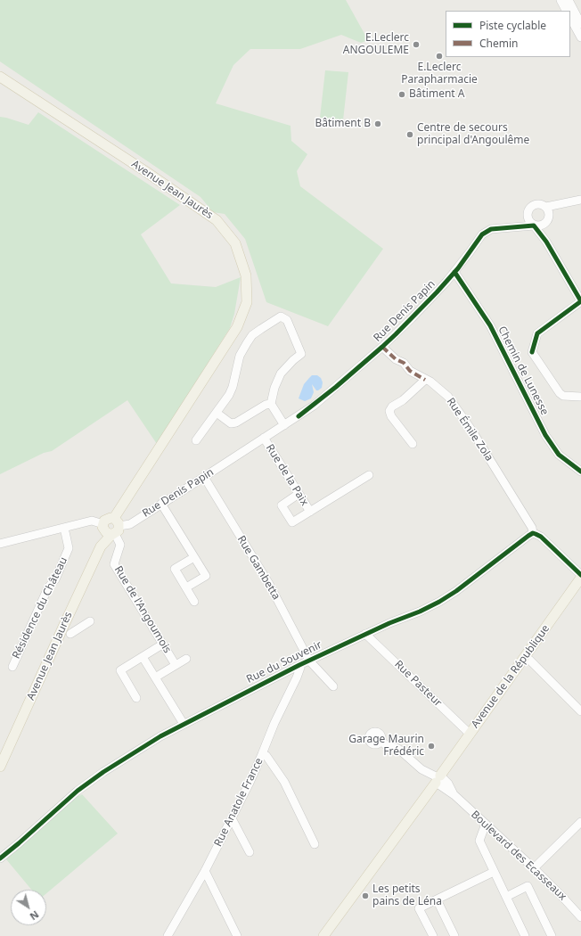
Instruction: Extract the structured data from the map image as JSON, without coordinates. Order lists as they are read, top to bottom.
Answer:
{
  "streets": {
    "main road": ["Avenue Jean Jaurès", "Avenue de la République"],
    "street": [
      "Rue Denis Papin",
      "Chemin de Lunesse",
      "Rue Émile Zola",
      "Rue de la Paix",
      "Rue Gambetta",
      "Résidence du Château",
      "Rue de l'Angoumois",
      "Rue du Souvenir",
      "Rue Pasteur",
      "Rue Anatole France",
      "Boulevard des Ecasseaux"
    ]
  },
  "crossings": [
    ["Avenue Jean Jaurès", "Rue Denis Papin"],
    ["Avenue Jean Jaurès", "Rue de l'Angoumois"],
    ["Rue Denis Papin", "Chemin de Lunesse"],
    ["Rue Denis Papin", "Rue Émile Zola"],
    ["Rue Denis Papin", "Rue de la Paix"],
    ["Rue Denis Papin", "Rue Gambetta"],
    ["Rue Denis Papin", "Rue de l'Angoumois"],
    ["Rue Émile Zola", "Rue du Souvenir"],
    ["Rue Gambetta", "Rue du Souvenir"],
    ["Rue du Souvenir", "Rue Pasteur"],
    ["Rue du Souvenir", "Rue Anatole France"],
    ["Avenue de la République", "Rue Pasteur"],
    ["Avenue de la République", "Boulevard des Ecasseaux"]
  ],
  "places": [
    "E.Leclerc ANGOULEME",
    "E.Leclerc Parapharmacie",
    "Bâtiment A",
    "Bâtiment B",
    "Centre de secours principal d'Angoulême",
    "Garage Maurin Frédéric",
    "Les petits pains de Léna"
  ],
  "legend": ["Piste cyclable", "Chemin"],
  "north": "bottom right"
}
